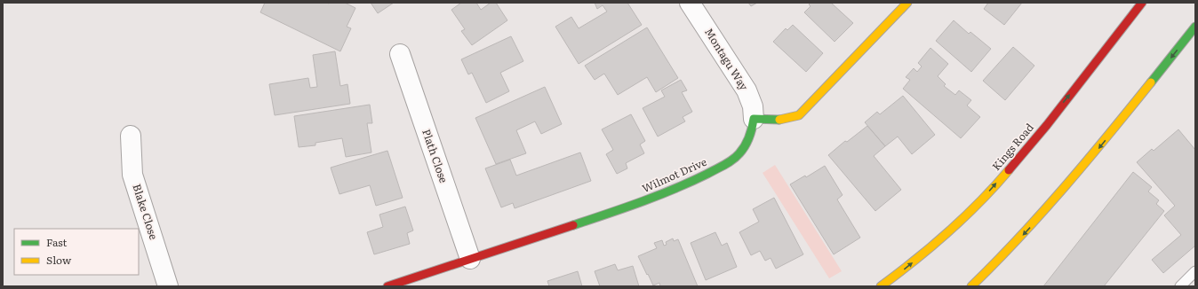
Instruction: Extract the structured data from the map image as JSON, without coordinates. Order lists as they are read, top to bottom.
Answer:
{
  "streets": {
    "main road": ["Kings Road", "Wilmot Drive"],
    "street": ["Montagu Way", "Plath Close", "Blake Close"]
  },
  "crossings": [
    ["Montagu Way", "Wilmot Drive"],
    ["Plath Close", "Wilmot Drive"]
  ],
  "legend": ["Fast", "Slow"]
}
